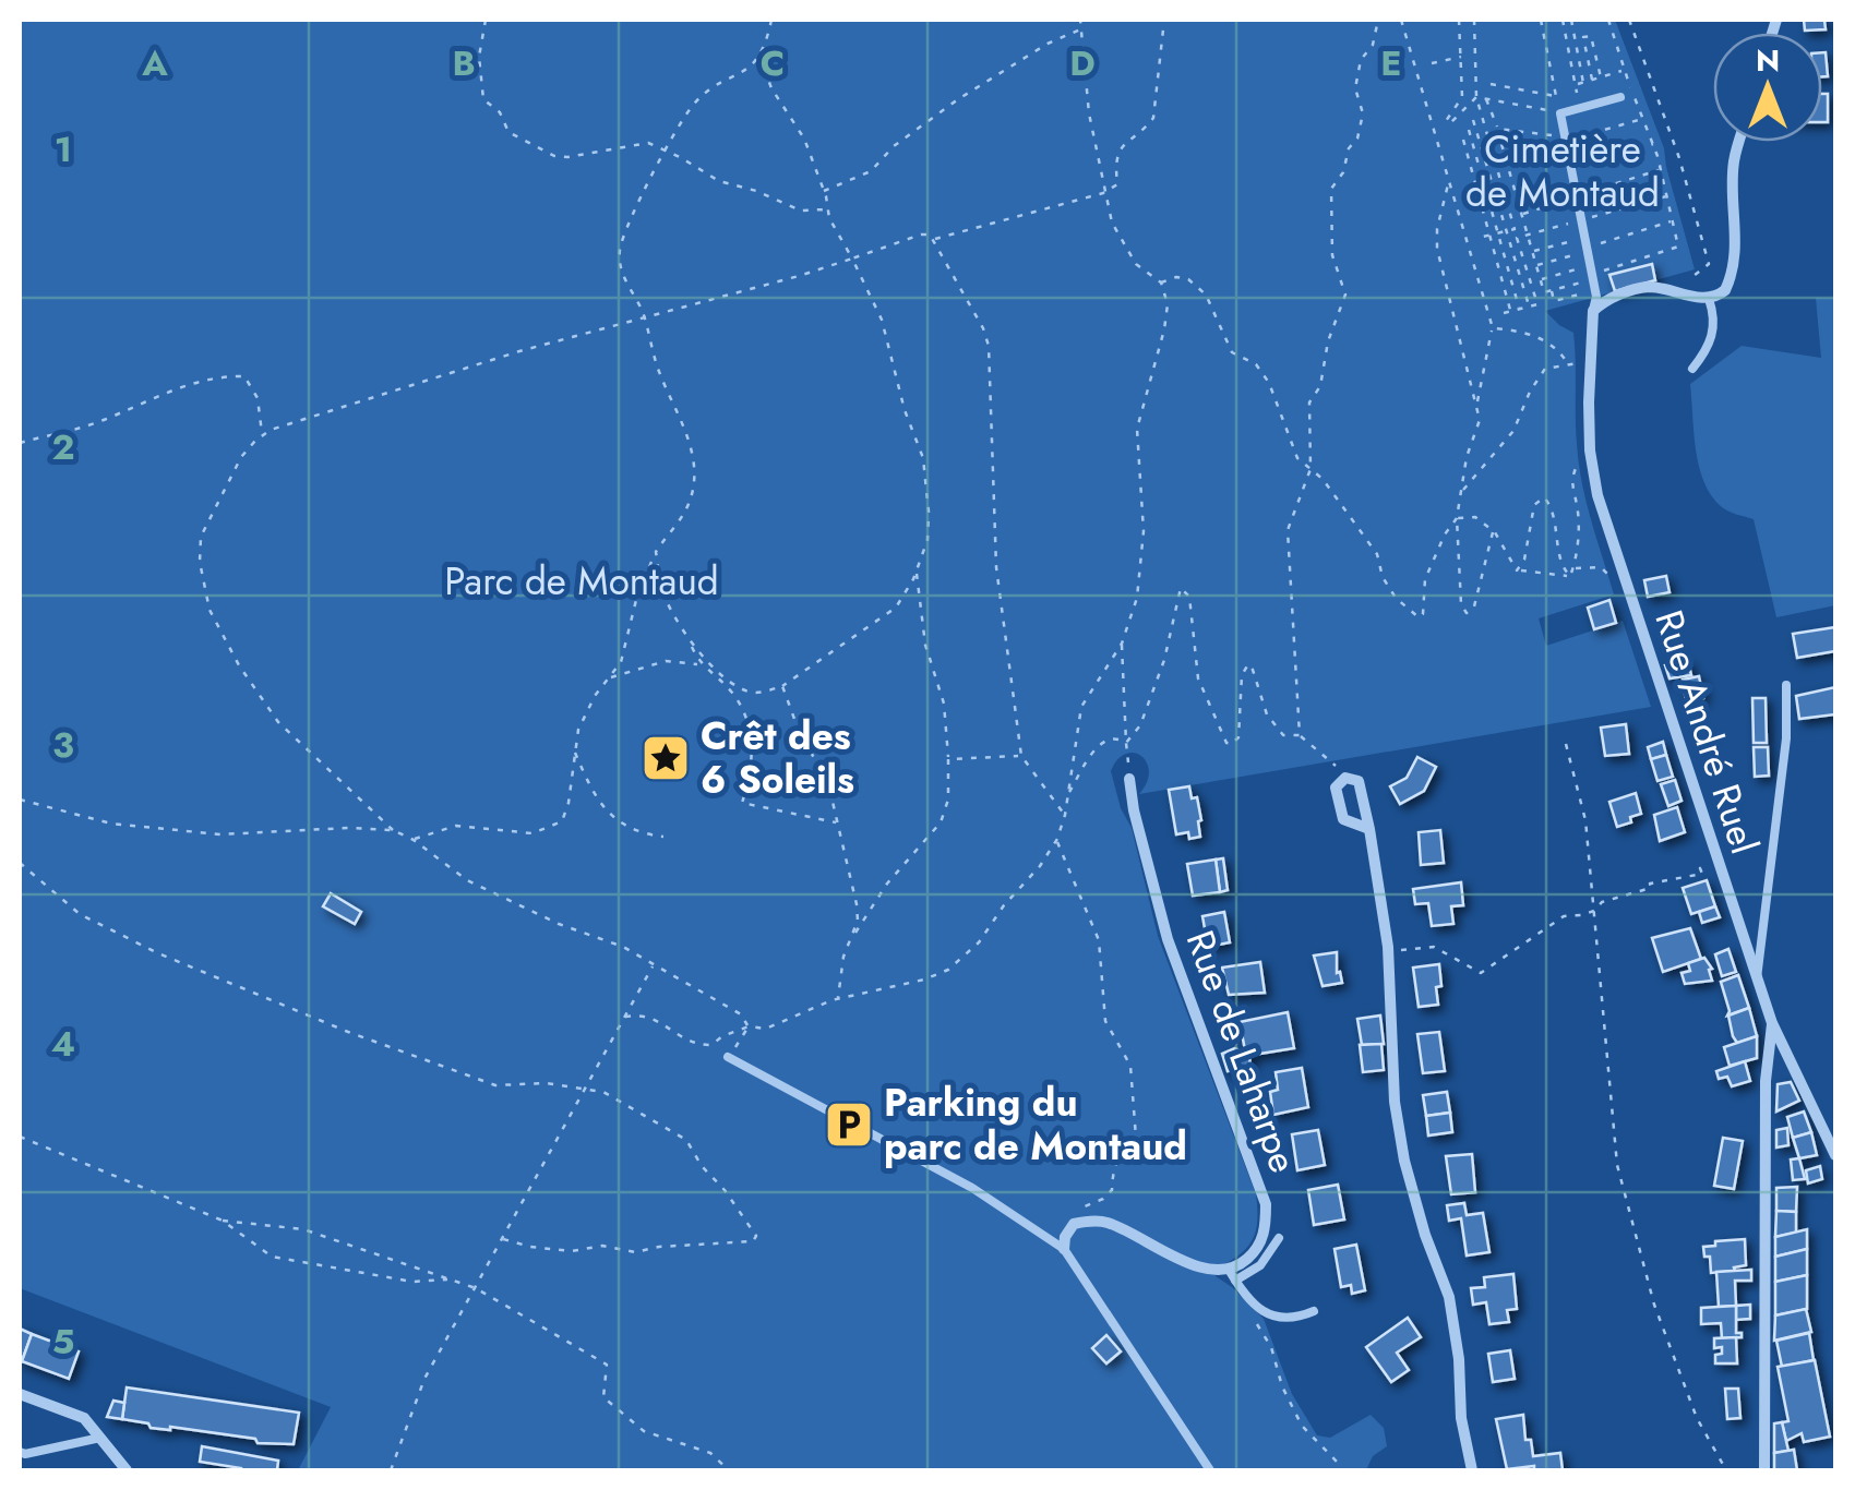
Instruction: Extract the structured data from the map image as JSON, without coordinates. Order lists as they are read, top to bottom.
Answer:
{
  "streets": {
    "street": ["Rue André Ruel", "Rue de Laharpe"]
  },
  "parks": ["Cimetière de Montaud", "Parc de Montaud"],
  "places": {
    "place": ["Crêt des 6 Soleils"],
    "parking": ["Parking du parc de Montaud"]
  },
  "north": "top",
  "grid": {
    "columns": [
      "A",
      "B",
      "C",
      "D",
      "E"
    ],
    "rows": [
      "1",
      "2",
      "3",
      "4",
      "5"
    ]
  }
}
